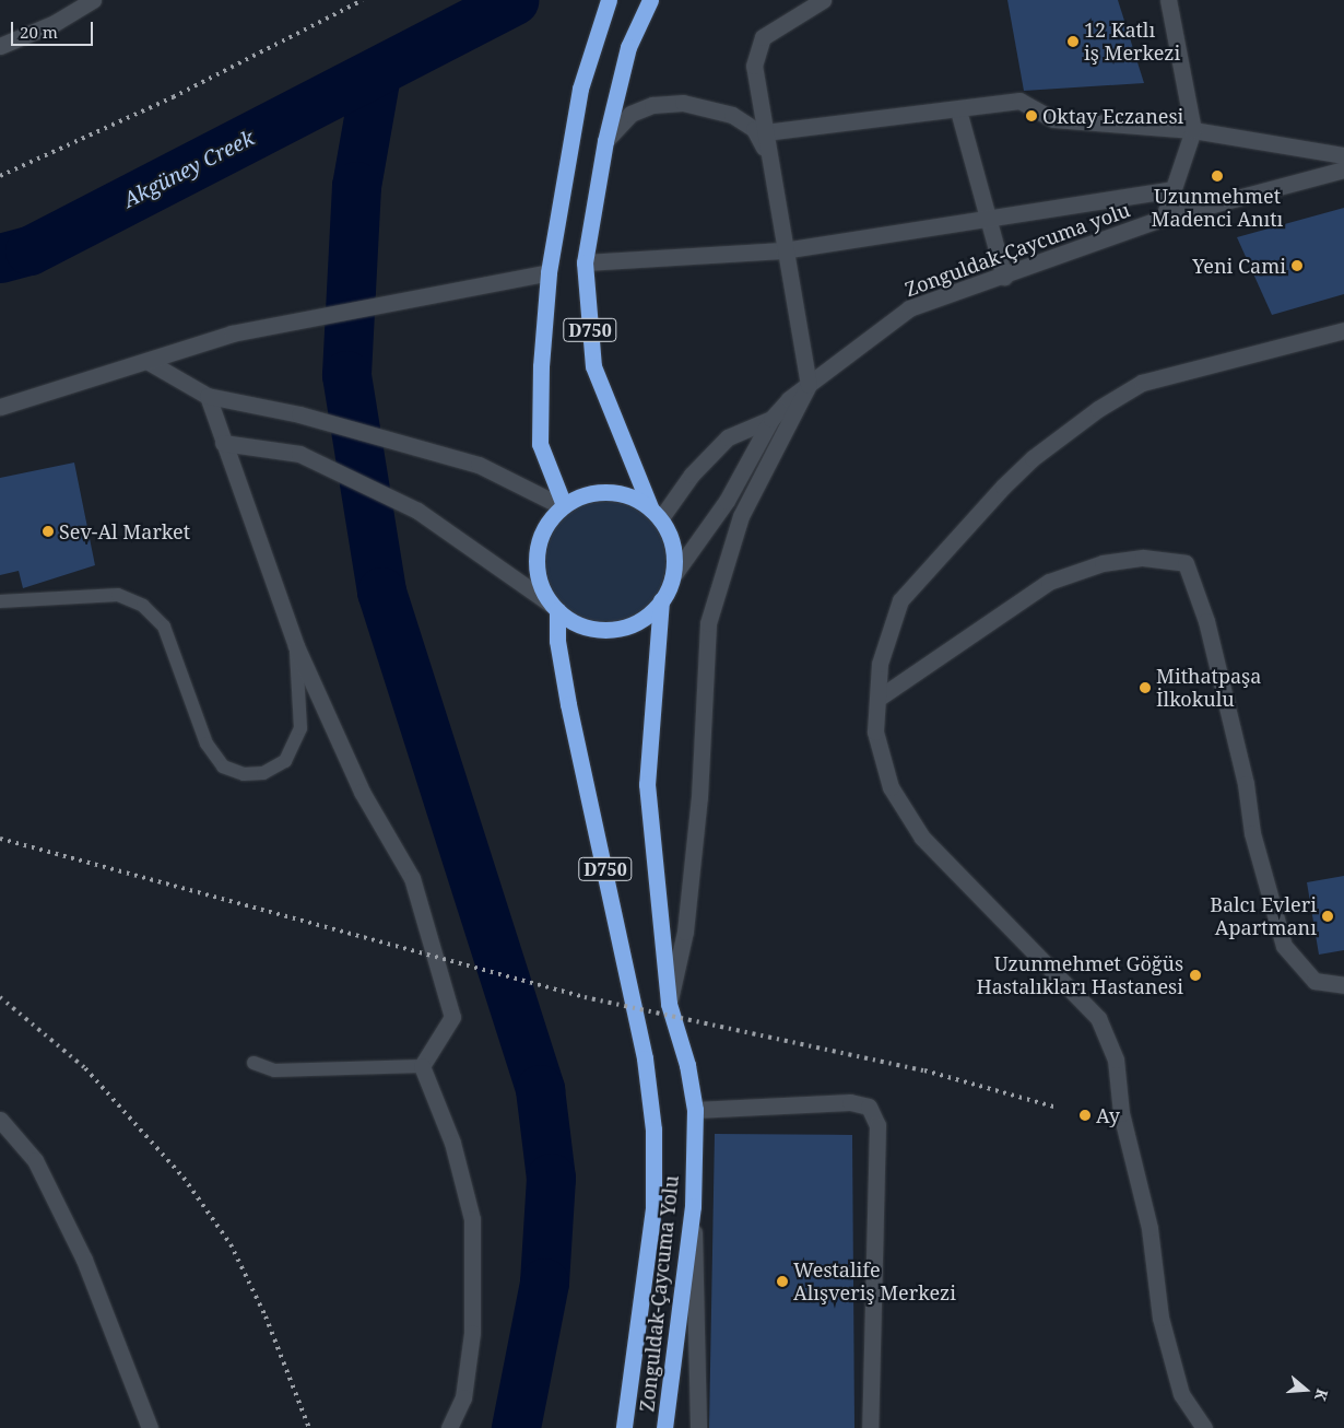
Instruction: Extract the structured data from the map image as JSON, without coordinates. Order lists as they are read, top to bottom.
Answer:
{
  "streets": {
    "highway": ["Zonguldak-Çaycuma yolu", "D750", "Zonguldak-Çaycuma Yolu"]
  },
  "crossings": [
    ["Zonguldak-Çaycuma yolu", "D750"],
    ["D750", "Zonguldak-Çaycuma Yolu"]
  ],
  "water": ["Akgüney Creek"],
  "places": [
    "12 Katlı iş Merkezi",
    "Oktay Eczanesi",
    "Uzunmehmet Madenci Anıtı",
    "Yeni Cami",
    "Sev-Al Market",
    "Mithatpaşa İlkokulu",
    "Balcı Evleri Apartmanı",
    "Uzunmehmet Göğüs Hastalıkları Hastanesi",
    "Ay",
    "Westalife Alışveriş Merkezi"
  ],
  "scale_bar": "20 m",
  "north": "right"
}
